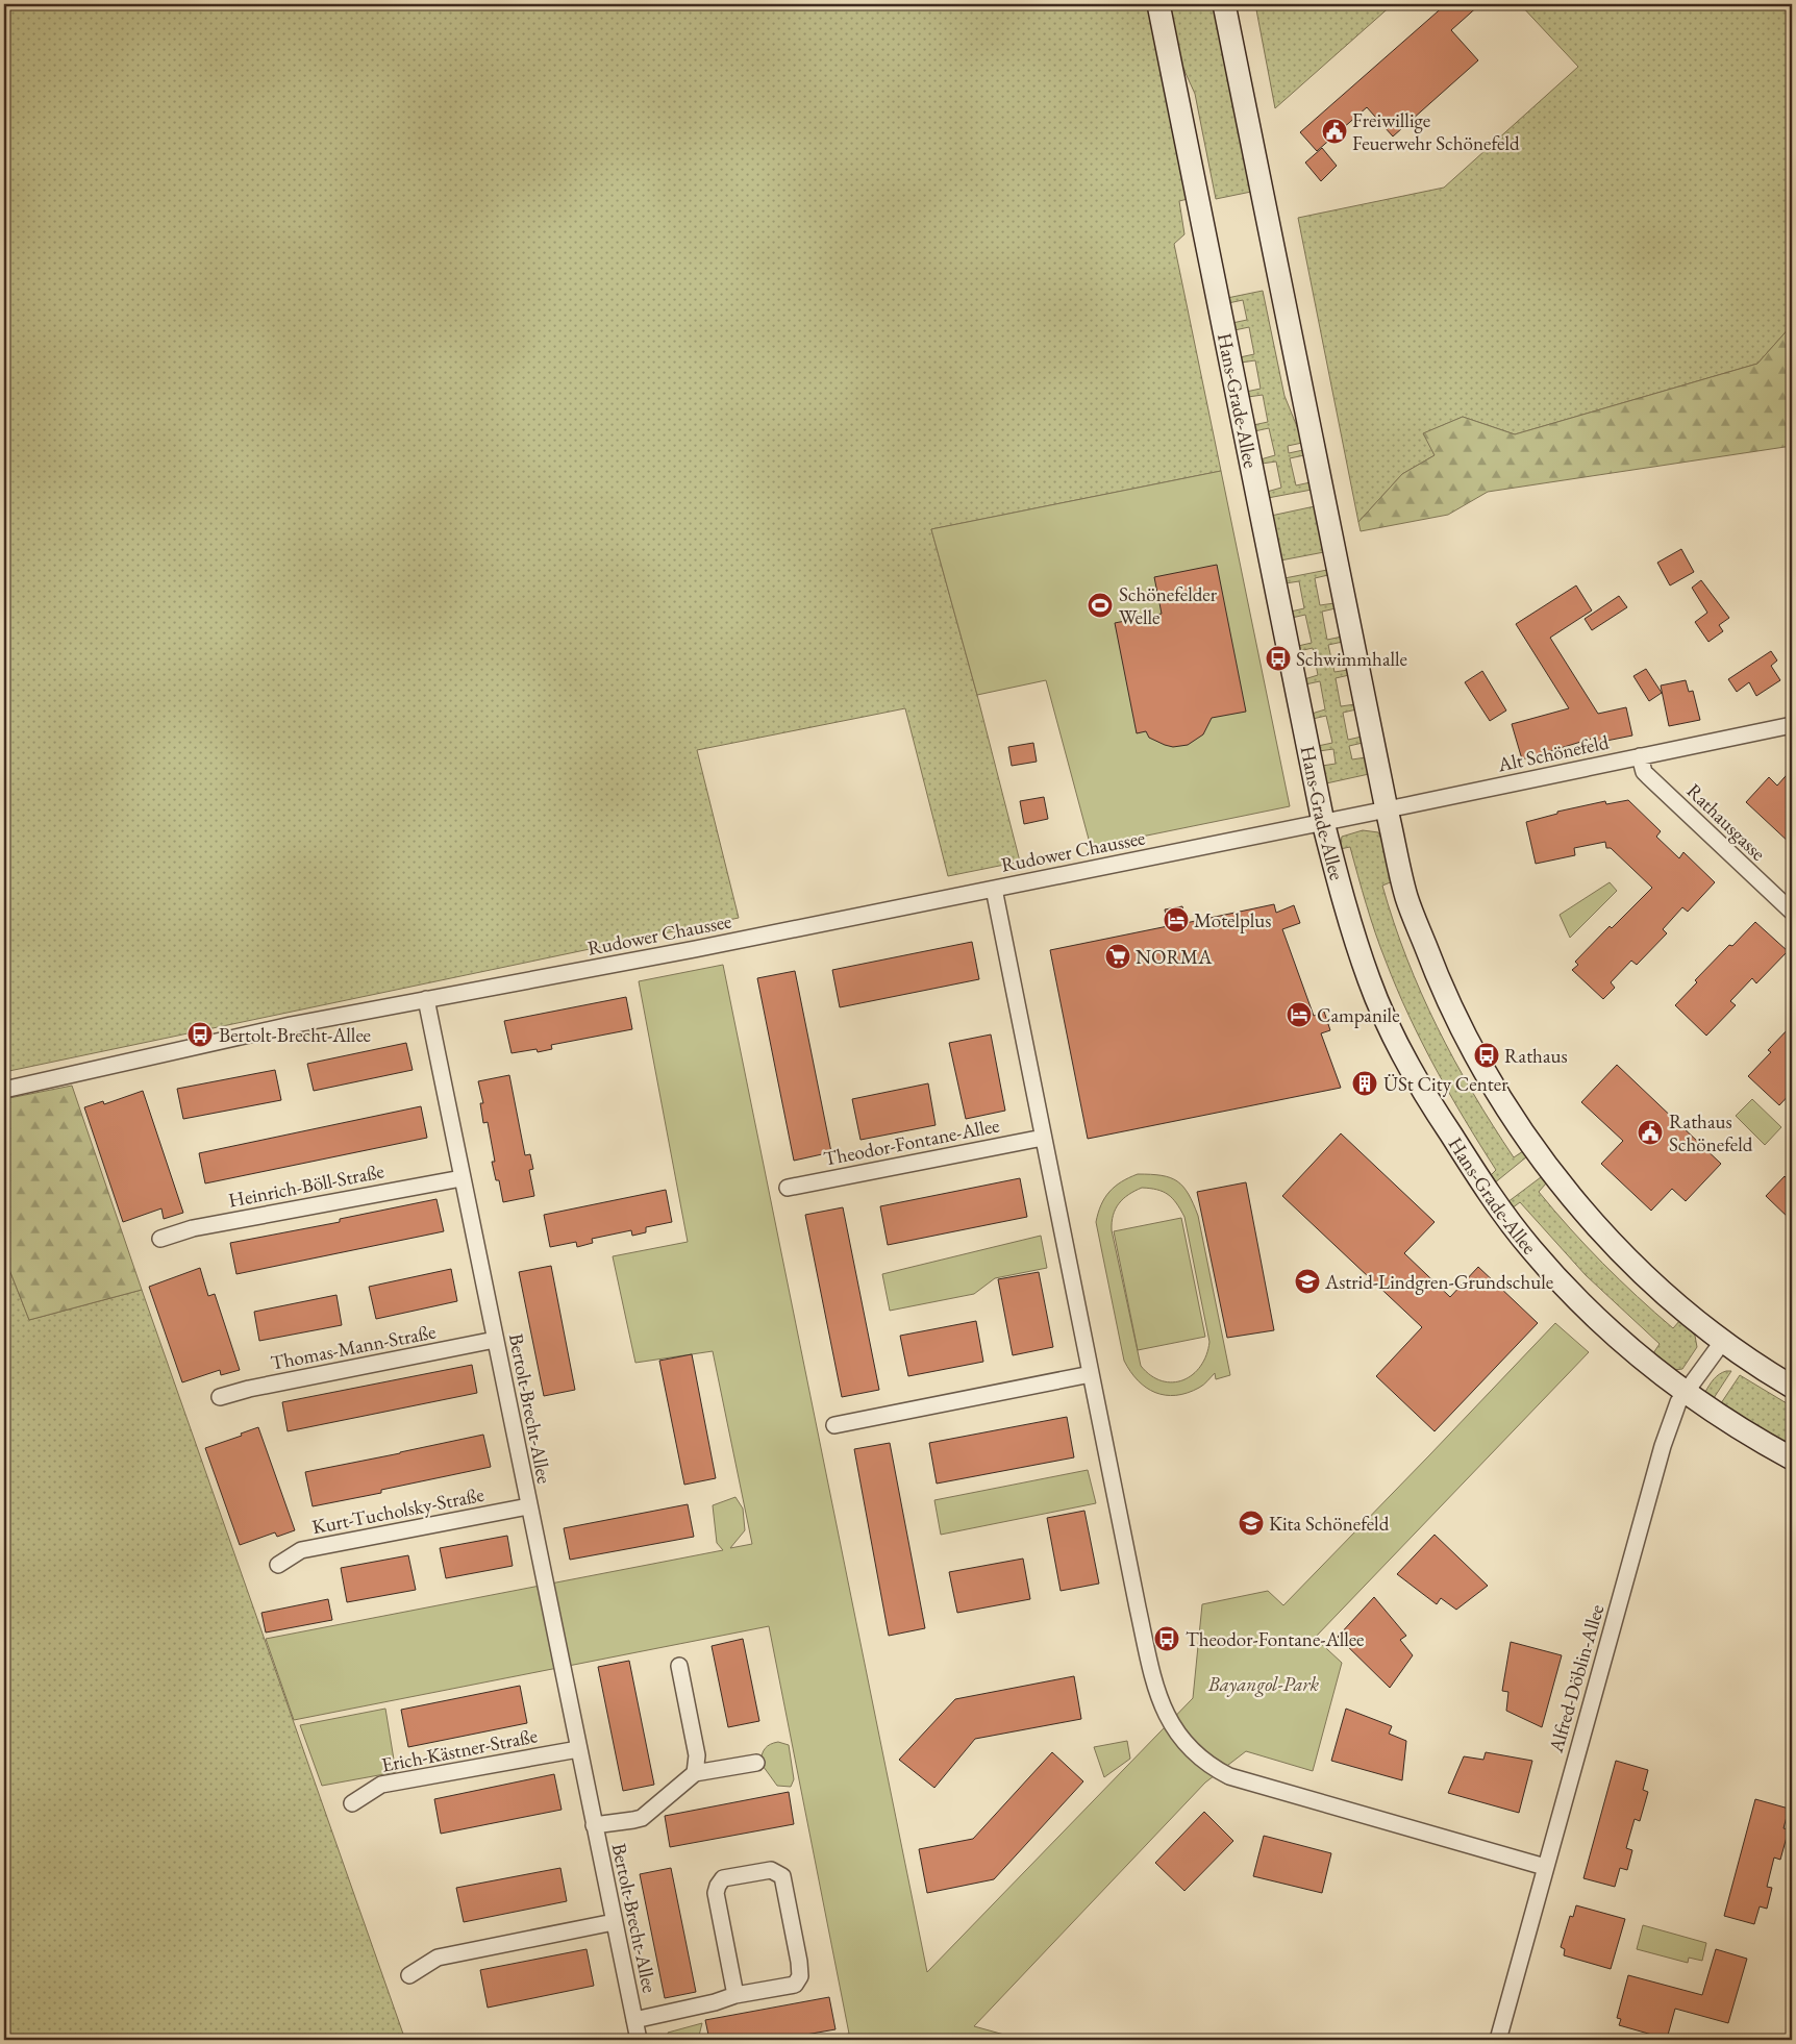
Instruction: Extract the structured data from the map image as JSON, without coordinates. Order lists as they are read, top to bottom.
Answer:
{
  "streets": {
    "street": [
      "Hans-Grade-Allee",
      "Alt Schönefeld",
      "Rathausgasse",
      "Rudower Chaussee",
      "Theodor-Fontane-Allee",
      "Heinrich-Böll-Straße",
      "Thomas-Mann-Straße",
      "Bertolt-Brecht-Allee",
      "Kurt-Tucholsky-Straße",
      "Alfred-Döblin-Allee",
      "Erich-Kästner-Straße"
    ]
  },
  "crossings": [
    ["Hans-Grade-Allee", "Alt Schönefeld"],
    ["Hans-Grade-Allee", "Rudower Chaussee"],
    ["Hans-Grade-Allee", "Alfred-Döblin-Allee"],
    ["Alt Schönefeld", "Rathausgasse"],
    ["Alt Schönefeld", "Rudower Chaussee"],
    ["Rudower Chaussee", "Bertolt-Brecht-Allee"],
    ["Heinrich-Böll-Straße", "Bertolt-Brecht-Allee"],
    ["Thomas-Mann-Straße", "Bertolt-Brecht-Allee"],
    ["Bertolt-Brecht-Allee", "Kurt-Tucholsky-Straße"],
    ["Bertolt-Brecht-Allee", "Erich-Kästner-Straße"]
  ],
  "parks": ["Bayangol-Park"],
  "places": {
    "public building": ["Freiwillige Feuerwehr Schönefeld", "Rathaus Schönefeld"],
    "sports": ["Schönefelder Welle"],
    "bus stop": [
      "Schwimmhalle",
      "Bertolt-Brecht-Allee",
      "Rathaus",
      "Theodor-Fontane-Allee"
    ],
    "hotel": ["Motelplus", "Campanile"],
    "supermarket": ["NORMA"],
    "building": ["ÜSt City Center"],
    "school or university": ["Astrid-Lindgren-Grundschule", "Kita Schönefeld"]
  }
}
